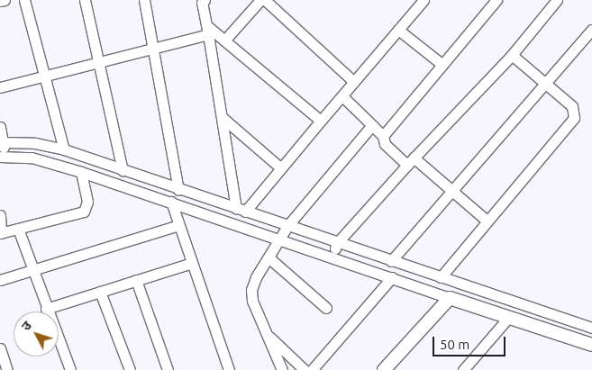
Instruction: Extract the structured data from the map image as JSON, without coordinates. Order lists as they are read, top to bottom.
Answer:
{
  "scale_bar": "50 m",
  "north": "top left"
}
